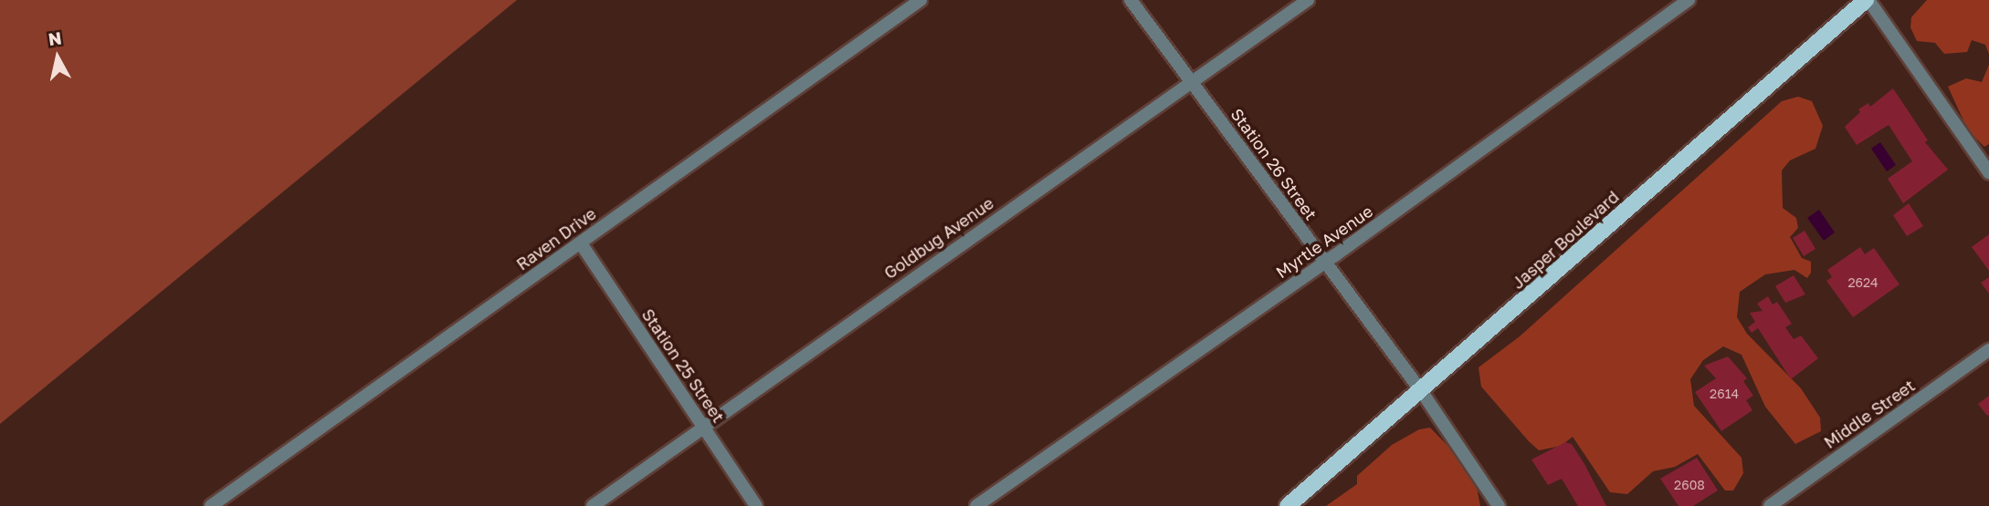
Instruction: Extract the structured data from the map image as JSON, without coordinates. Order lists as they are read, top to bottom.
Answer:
{
  "streets": {
    "main road": ["Jasper Boulevard"],
    "street": [
      "Station 26 Street",
      "Goldbug Avenue",
      "Raven Drive",
      "Myrtle Avenue",
      "Station 25 Street",
      "Middle Street"
    ]
  },
  "crossings": [
    ["Station 26 Street", "Goldbug Avenue"],
    ["Station 26 Street", "Jasper Boulevard"],
    ["Station 26 Street", "Myrtle Avenue"],
    ["Goldbug Avenue", "Station 25 Street"],
    ["Raven Drive", "Station 25 Street"]
  ],
  "house_numbers": ["2624", "2614", "2608"],
  "north": "top"
}
